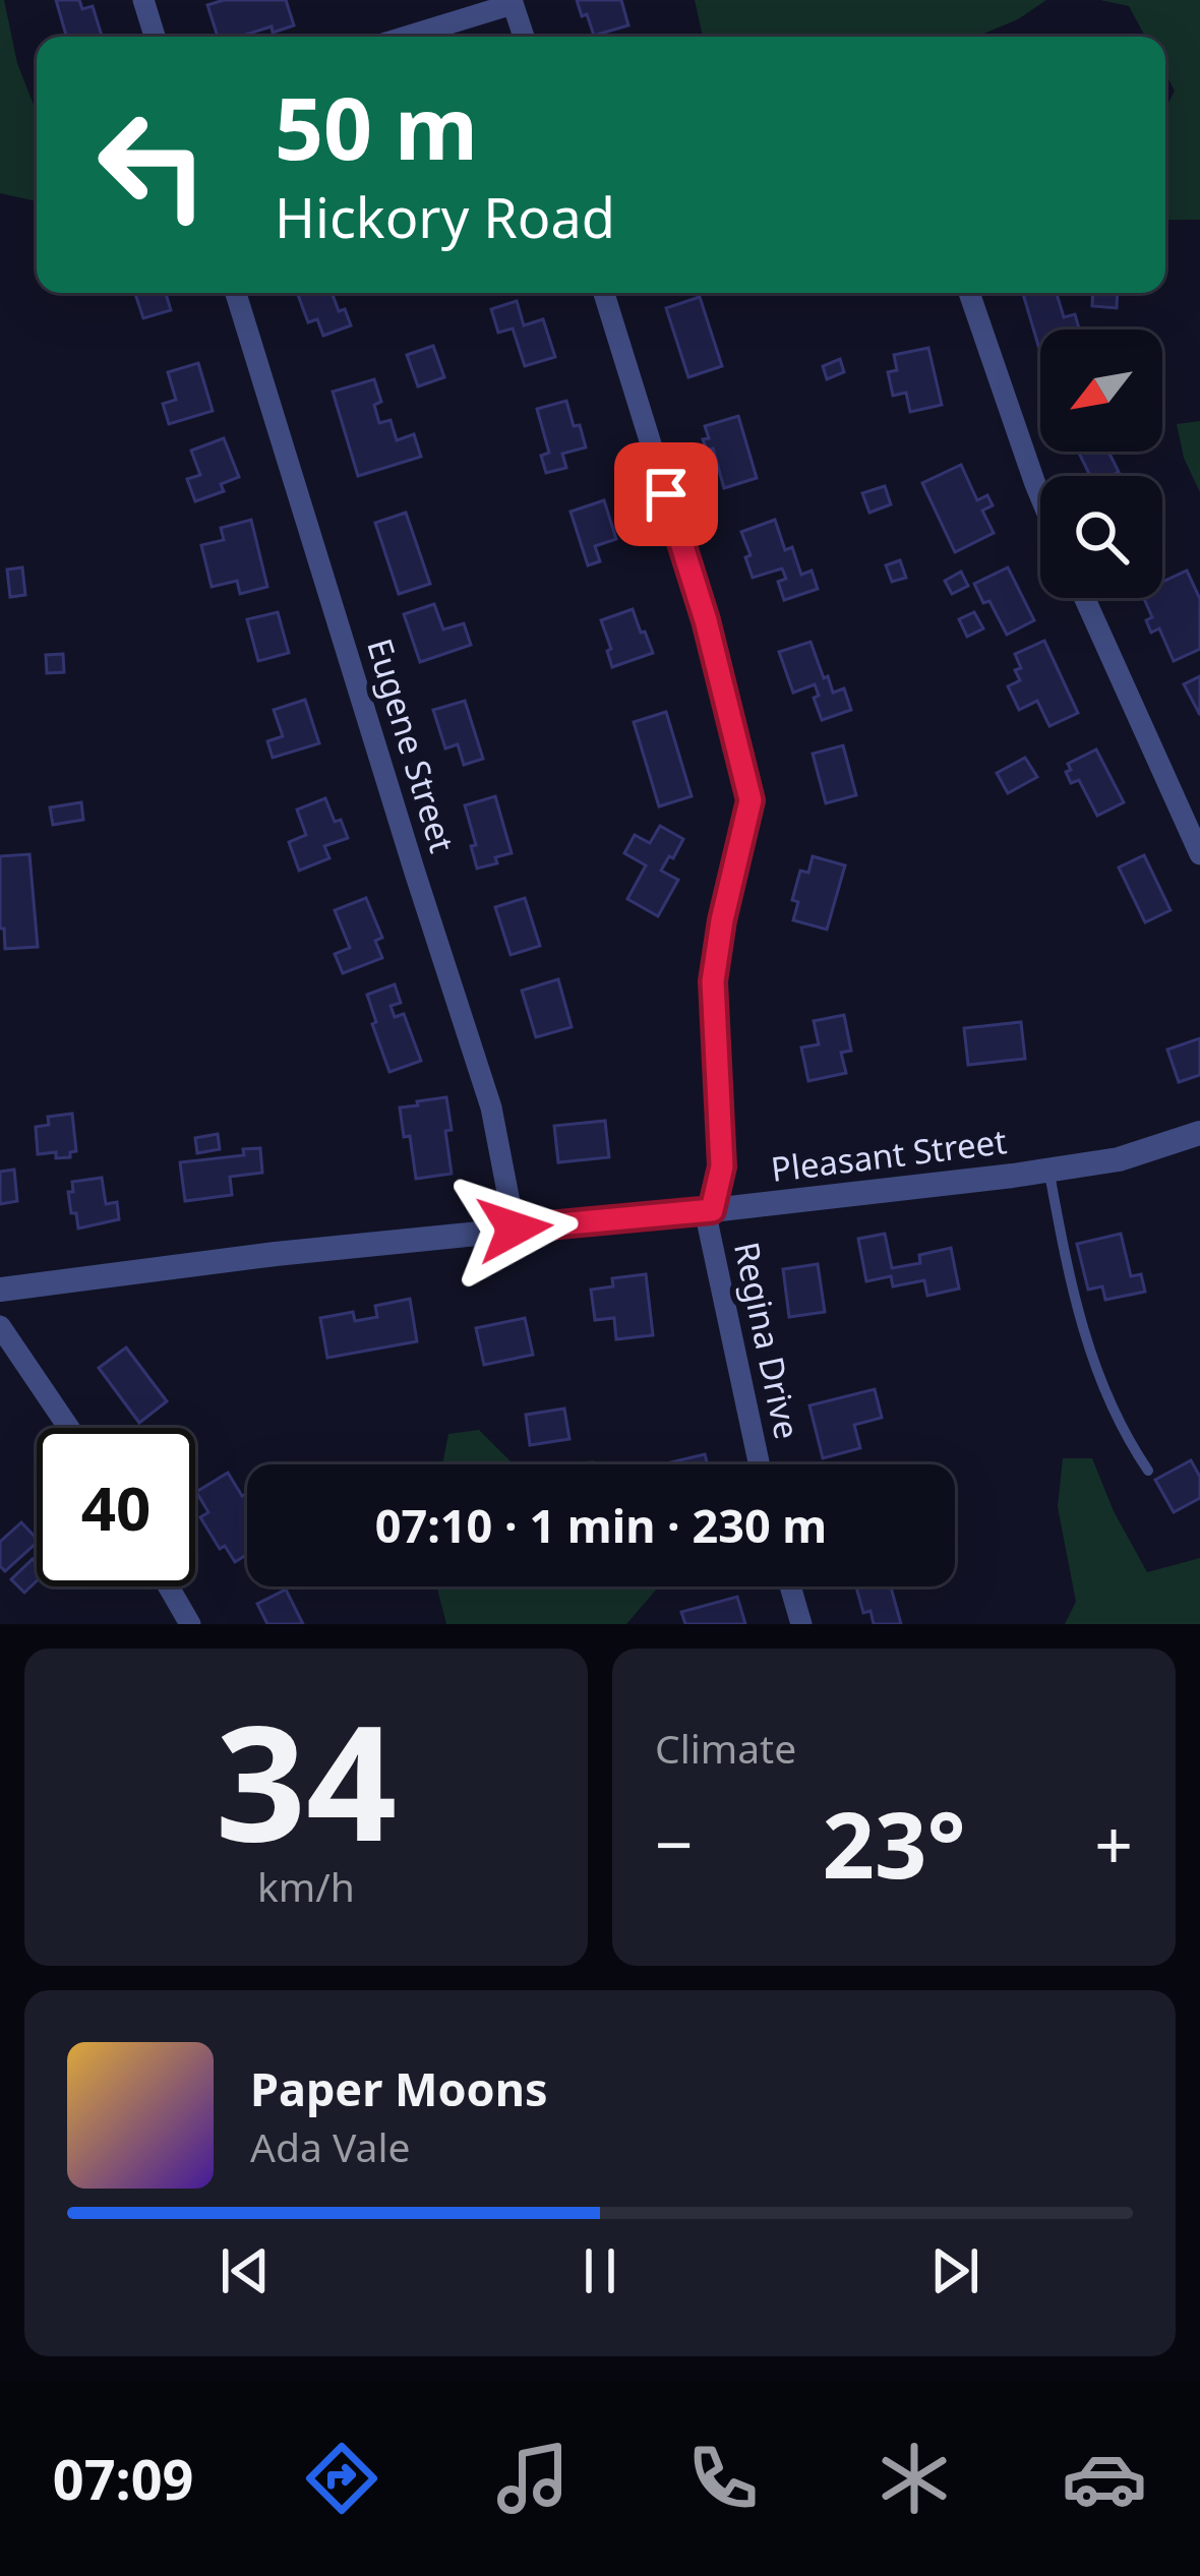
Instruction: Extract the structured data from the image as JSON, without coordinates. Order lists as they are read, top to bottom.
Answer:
{
  "streets": {
    "street": ["Eugene Street", "Pleasant Street", "Regina Drive"]
  },
  "crossings": [
    ["Eugene Street", "Pleasant Street"],
    ["Pleasant Street", "Regina Drive"]
  ],
  "north": "bottom left",
  "page": {
    "turn": ["50 m", "Hickory Road"],
    "limit": "40",
    "trip": "07:10 · 1 min · 230 m",
    "tile": [
      ["34", "km/h"],
      "Climate"
    ],
    "heat": ["−", "23°", "+"],
    "song": ["Paper Moons", "Ada Vale"],
    "tabs": "07:09"
  }
}
